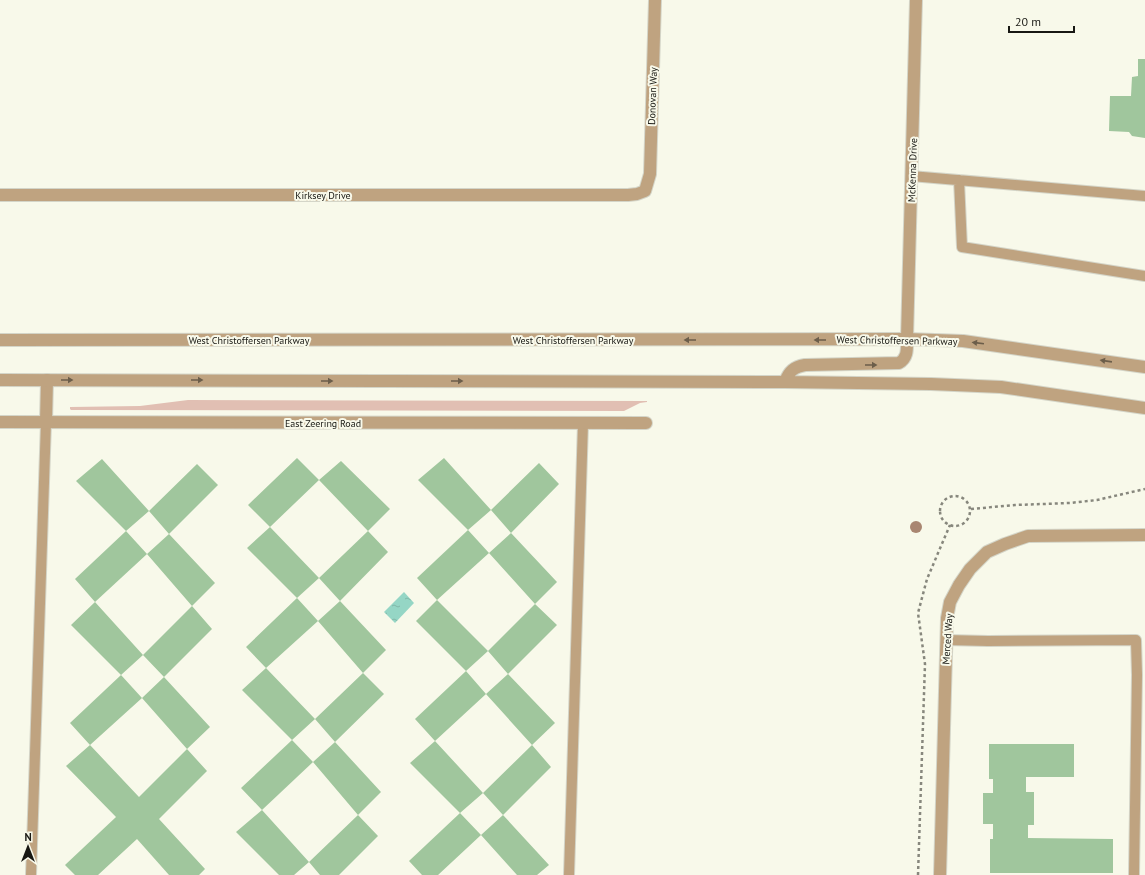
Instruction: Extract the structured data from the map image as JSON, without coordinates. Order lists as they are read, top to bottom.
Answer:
{
  "streets": {
    "street": [
      "Donovan Way",
      "McKenna Drive",
      "Kirksey Drive",
      "West Christoffersen Parkway",
      "East Zeering Road",
      "Merced Way"
    ]
  },
  "crossings": [
    ["Donovan Way", "Kirksey Drive"],
    ["McKenna Drive", "West Christoffersen Parkway"]
  ],
  "scale_bar": "20 m",
  "north": "top"
}
